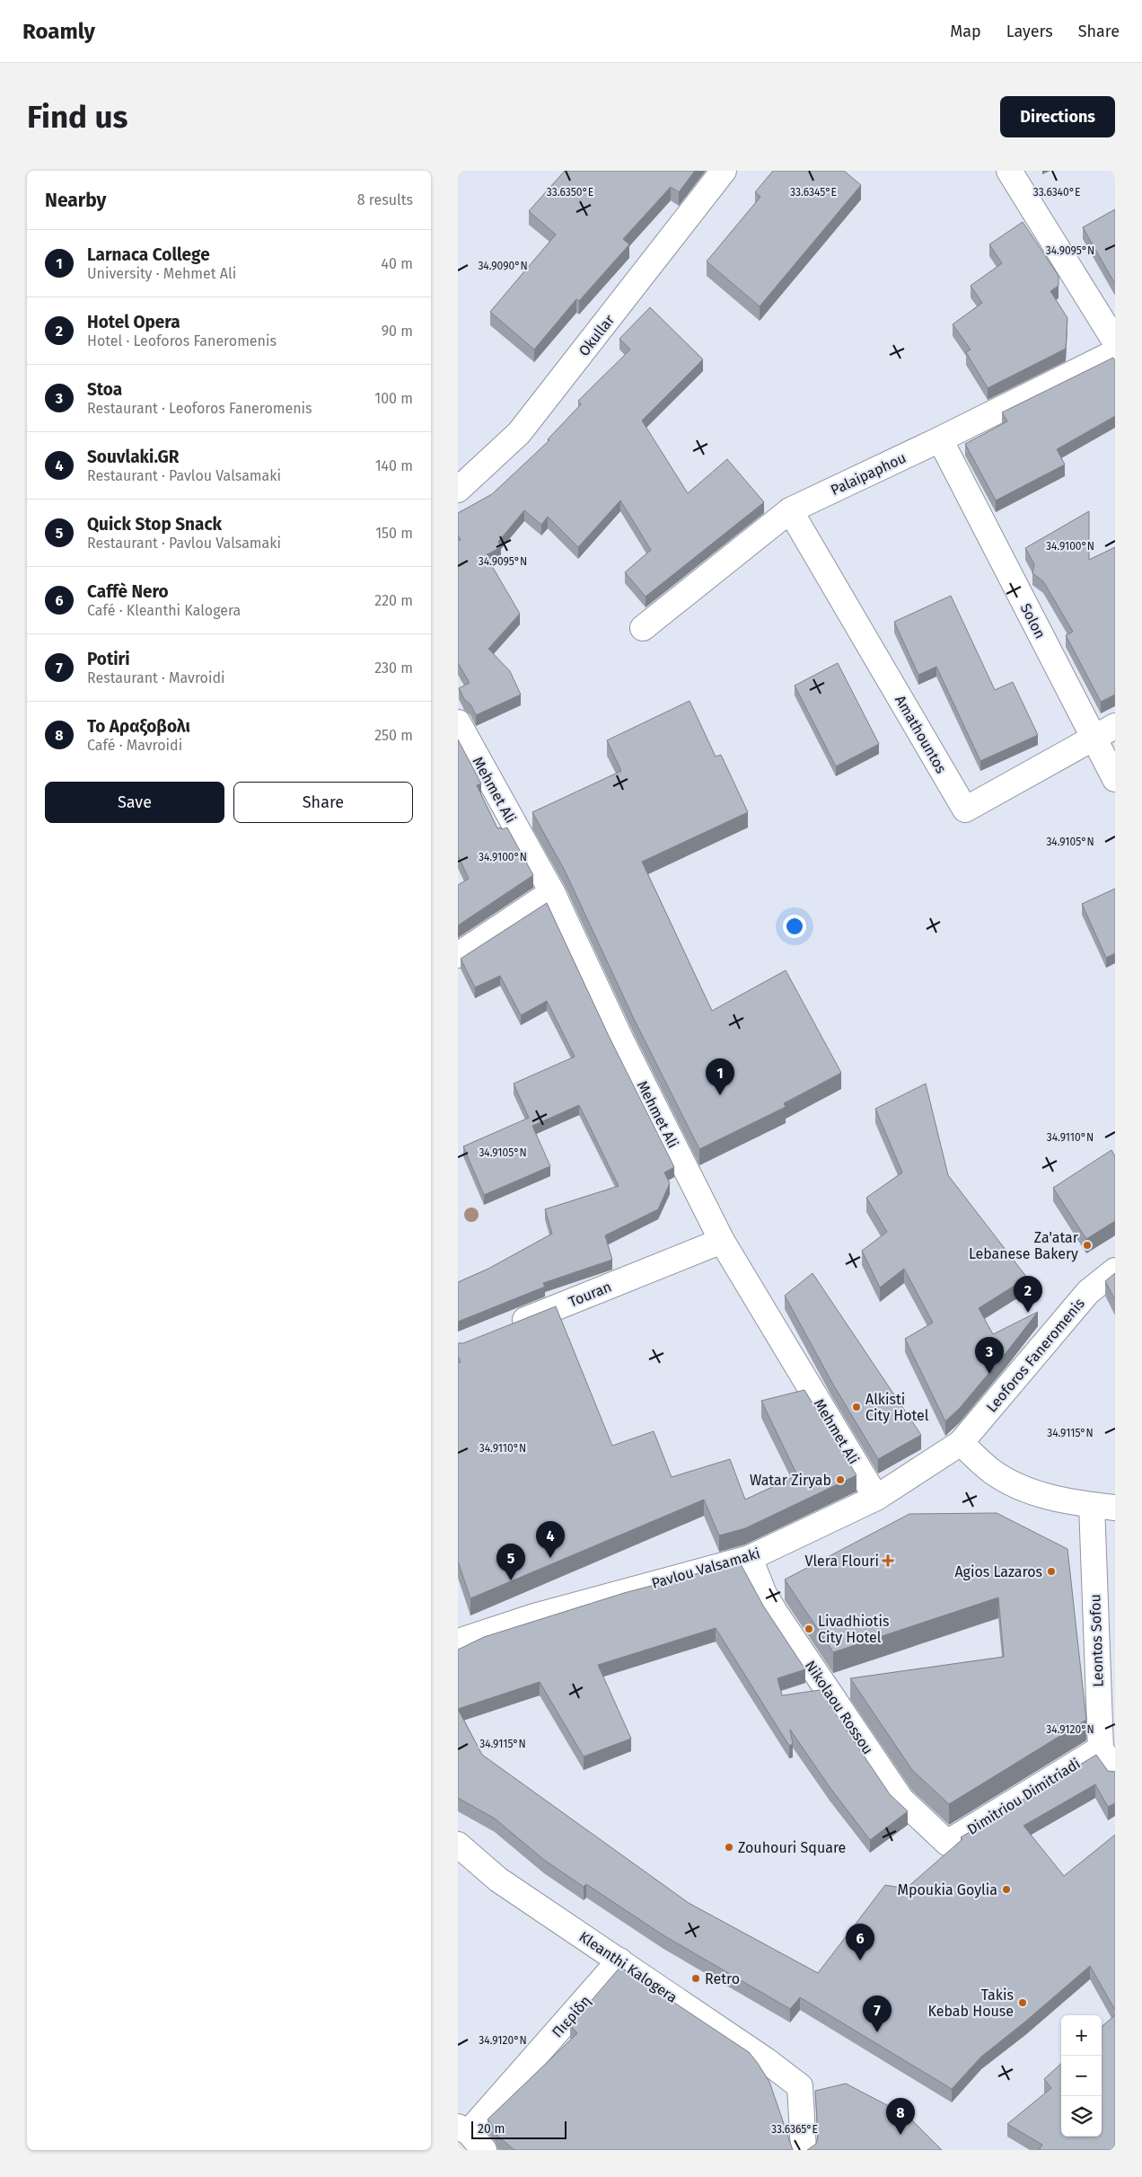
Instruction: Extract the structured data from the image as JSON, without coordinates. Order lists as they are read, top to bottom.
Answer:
{
  "streets": {
    "street": [
      "Okullar",
      "Palaipaphou",
      "Solon",
      "Amathountos",
      "Mehmet Ali",
      "Touran",
      "Leoforos Faneromenis",
      "Pavlou Valsamaki",
      "Leontos Sofou",
      "Nikolaou Rossou",
      "Dimitriou Dimitriadi",
      "Kleanthi Kalogera",
      "Πιερίδη"
    ]
  },
  "crossings": [
    ["Palaipaphou", "Solon"],
    ["Palaipaphou", "Amathountos"],
    ["Solon", "Amathountos"],
    ["Mehmet Ali", "Touran"],
    ["Mehmet Ali", "Pavlou Valsamaki"],
    ["Leoforos Faneromenis", "Pavlou Valsamaki"],
    ["Pavlou Valsamaki", "Nikolaou Rossou"],
    ["Leontos Sofou", "Dimitriou Dimitriadi"],
    ["Nikolaou Rossou", "Dimitriou Dimitriadi"],
    ["Kleanthi Kalogera", "Πιερίδη"]
  ],
  "places": {
    "other": [
      "Za'atar Lebanese Bakery",
      "Alkisti City Hotel",
      "Watar Ziryab",
      "Agios Lazaros",
      "Livadhiotis City Hotel",
      "Zouhouri Square",
      "Mpoukia Goylia",
      "Retro",
      "Takis Kebab House"
    ],
    "health": ["Vlera Flouri"]
  },
  "scale_bar": "20 m",
  "page": {
    "header": "Roamly",
    "nav": ["Map", "Layers", "Share"],
    "buttons": [
      "Directions",
      ["Save", "Share"]
    ],
    "title": "Find us",
    "heading": ["Nearby", "8 results"],
    "list": [
      {
        "mark": "1",
        "name": "Larnaca College",
        "note": "University · Mehmet Ali",
        "value": "40 m"
      },
      {
        "mark": "2",
        "name": "Hotel Opera",
        "note": "Hotel · Leoforos Faneromenis",
        "value": "90 m"
      },
      {
        "mark": "3",
        "name": "Stoa",
        "note": "Restaurant · Leoforos Faneromenis",
        "value": "100 m"
      },
      {
        "mark": "4",
        "name": "Souvlaki.GR",
        "note": "Restaurant · Pavlou Valsamaki",
        "value": "140 m"
      },
      {
        "mark": "5",
        "name": "Quick Stop Snack",
        "note": "Restaurant · Pavlou Valsamaki",
        "value": "150 m"
      },
      {
        "mark": "6",
        "name": "Caffè Nero",
        "note": "Café · Kleanthi Kalogera",
        "value": "220 m"
      },
      {
        "mark": "7",
        "name": "Potiri",
        "note": "Restaurant · Mavroidi",
        "value": "230 m"
      },
      {
        "mark": "8",
        "name": "Το Αραξοβολι",
        "note": "Café · Mavroidi",
        "value": "250 m"
      }
    ],
    "pins": [
      "1",
      "2",
      "3",
      "4",
      "5",
      "6",
      "7",
      "8"
    ],
    "map_buttons": ["+", "−"],
    "scale": "20 m"
  },
  "coordinates": [
    "33.6345°E",
    "33.6350°E",
    "33.6340°E",
    "34.9095°N",
    "34.9090°N",
    "34.9100°N",
    "34.9105°N",
    "34.9110°N",
    "34.9115°N",
    "34.9120°N",
    "33.6365°E"
  ]
}
